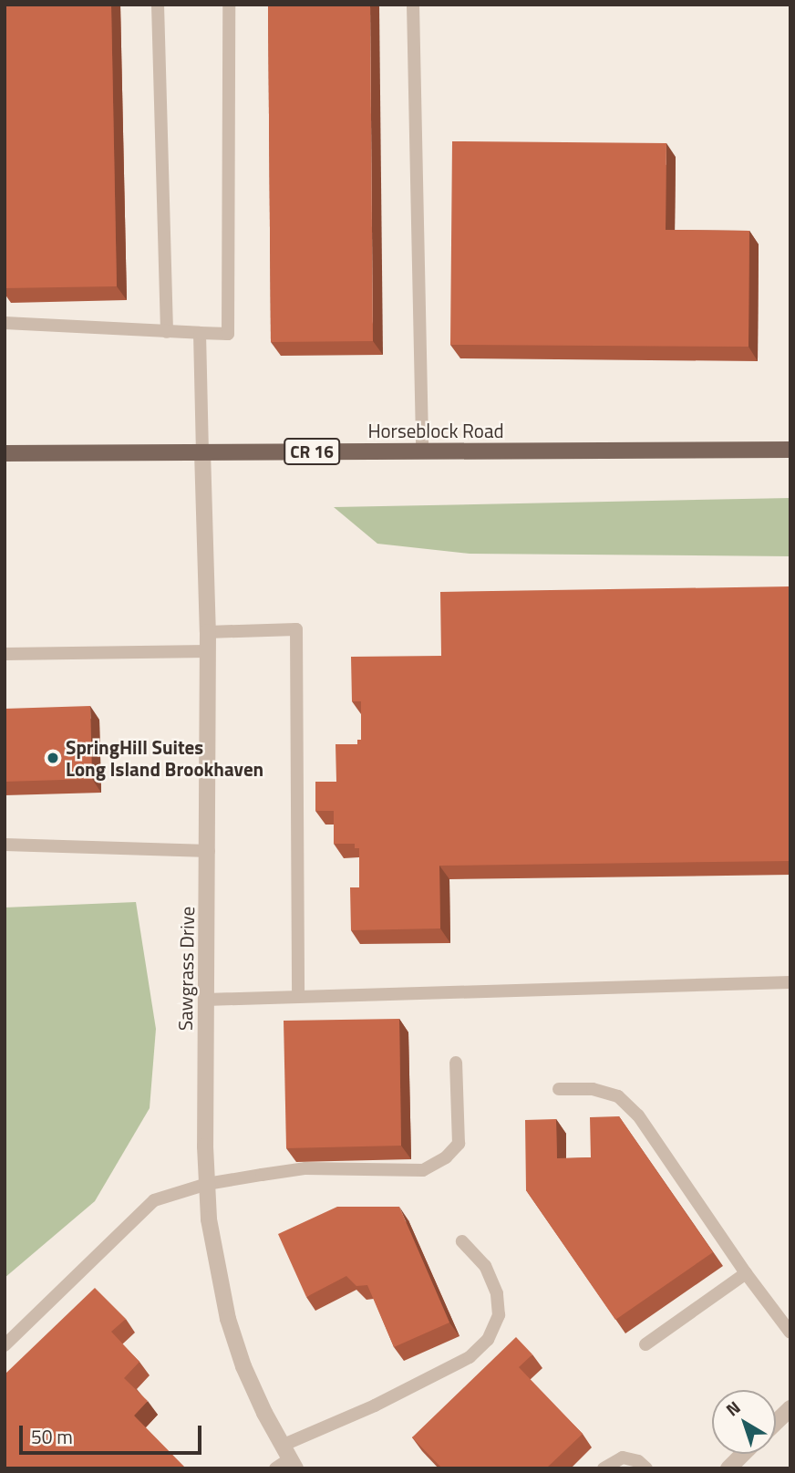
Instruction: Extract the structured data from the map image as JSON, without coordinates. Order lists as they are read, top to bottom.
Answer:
{
  "streets": {
    "main road": ["Horseblock Road", "CR 16"],
    "street": ["Sawgrass Drive"]
  },
  "crossings": [
    ["Horseblock Road", "Sawgrass Drive"]
  ],
  "places": ["SpringHill Suites Long Island Brookhaven"],
  "scale_bar": "50 m",
  "north": "top left"
}
